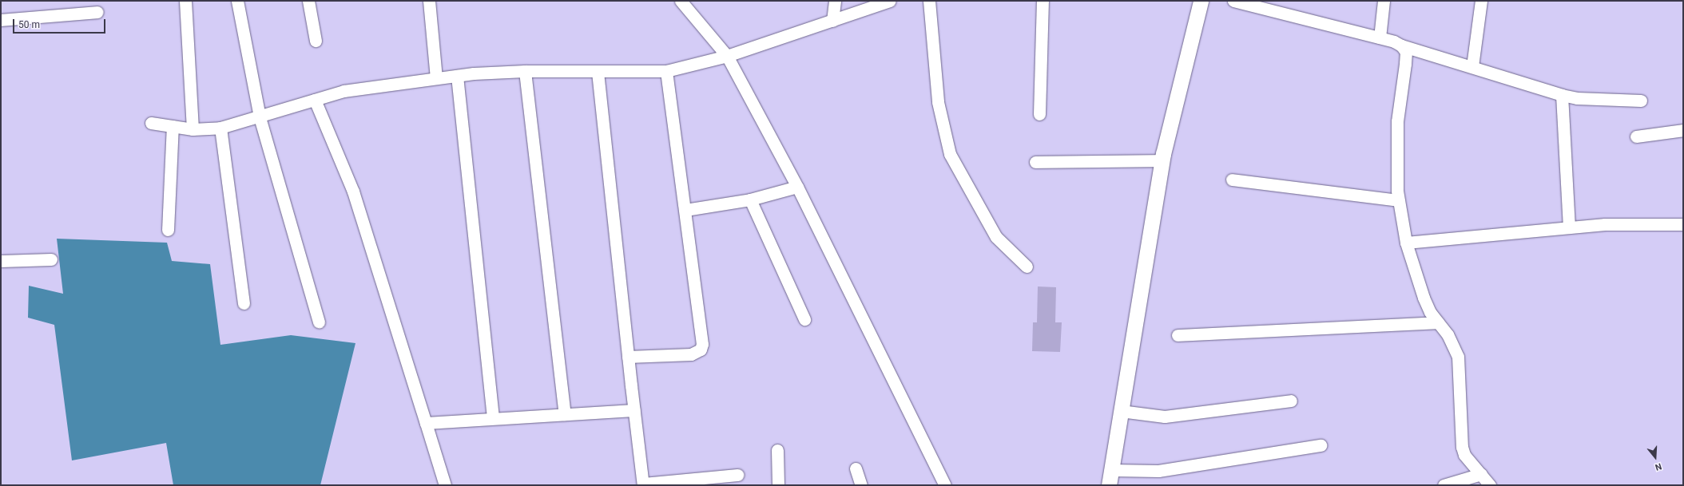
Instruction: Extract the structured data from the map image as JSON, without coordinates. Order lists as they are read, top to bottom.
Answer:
{
  "scale_bar": "50 m",
  "north": "bottom"
}
